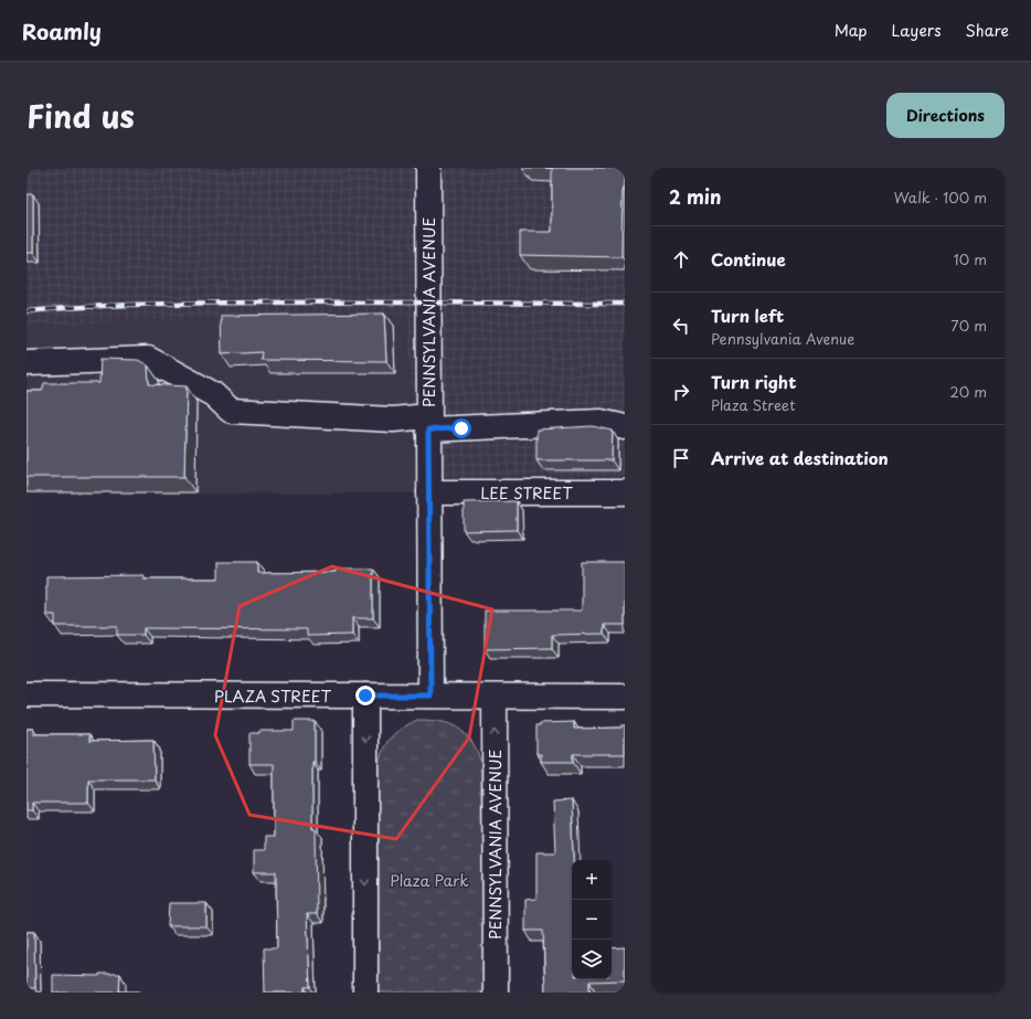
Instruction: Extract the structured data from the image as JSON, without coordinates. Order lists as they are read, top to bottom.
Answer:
{
  "streets": {
    "street": ["PENNSYLVANIA AVENUE", "LEE STREET", "PLAZA STREET"]
  },
  "crossings": [
    ["PENNSYLVANIA AVENUE", "LEE STREET"],
    ["PENNSYLVANIA AVENUE", "PLAZA STREET"]
  ],
  "parks": ["Plaza Park"],
  "page": {
    "header": "Roamly",
    "nav": ["Map", "Layers", "Share"],
    "title": "Find us",
    "buttons": "Directions",
    "heading": ["2 min", "Walk · 100 m"],
    "list": [
      ["Continue", "10 m"],
      ["Turn left", "Pennsylvania Avenue", "70 m"],
      ["Turn right", "Plaza Street", "20 m"],
      "Arrive at destination"
    ],
    "map_buttons": ["+", "−"]
  }
}
